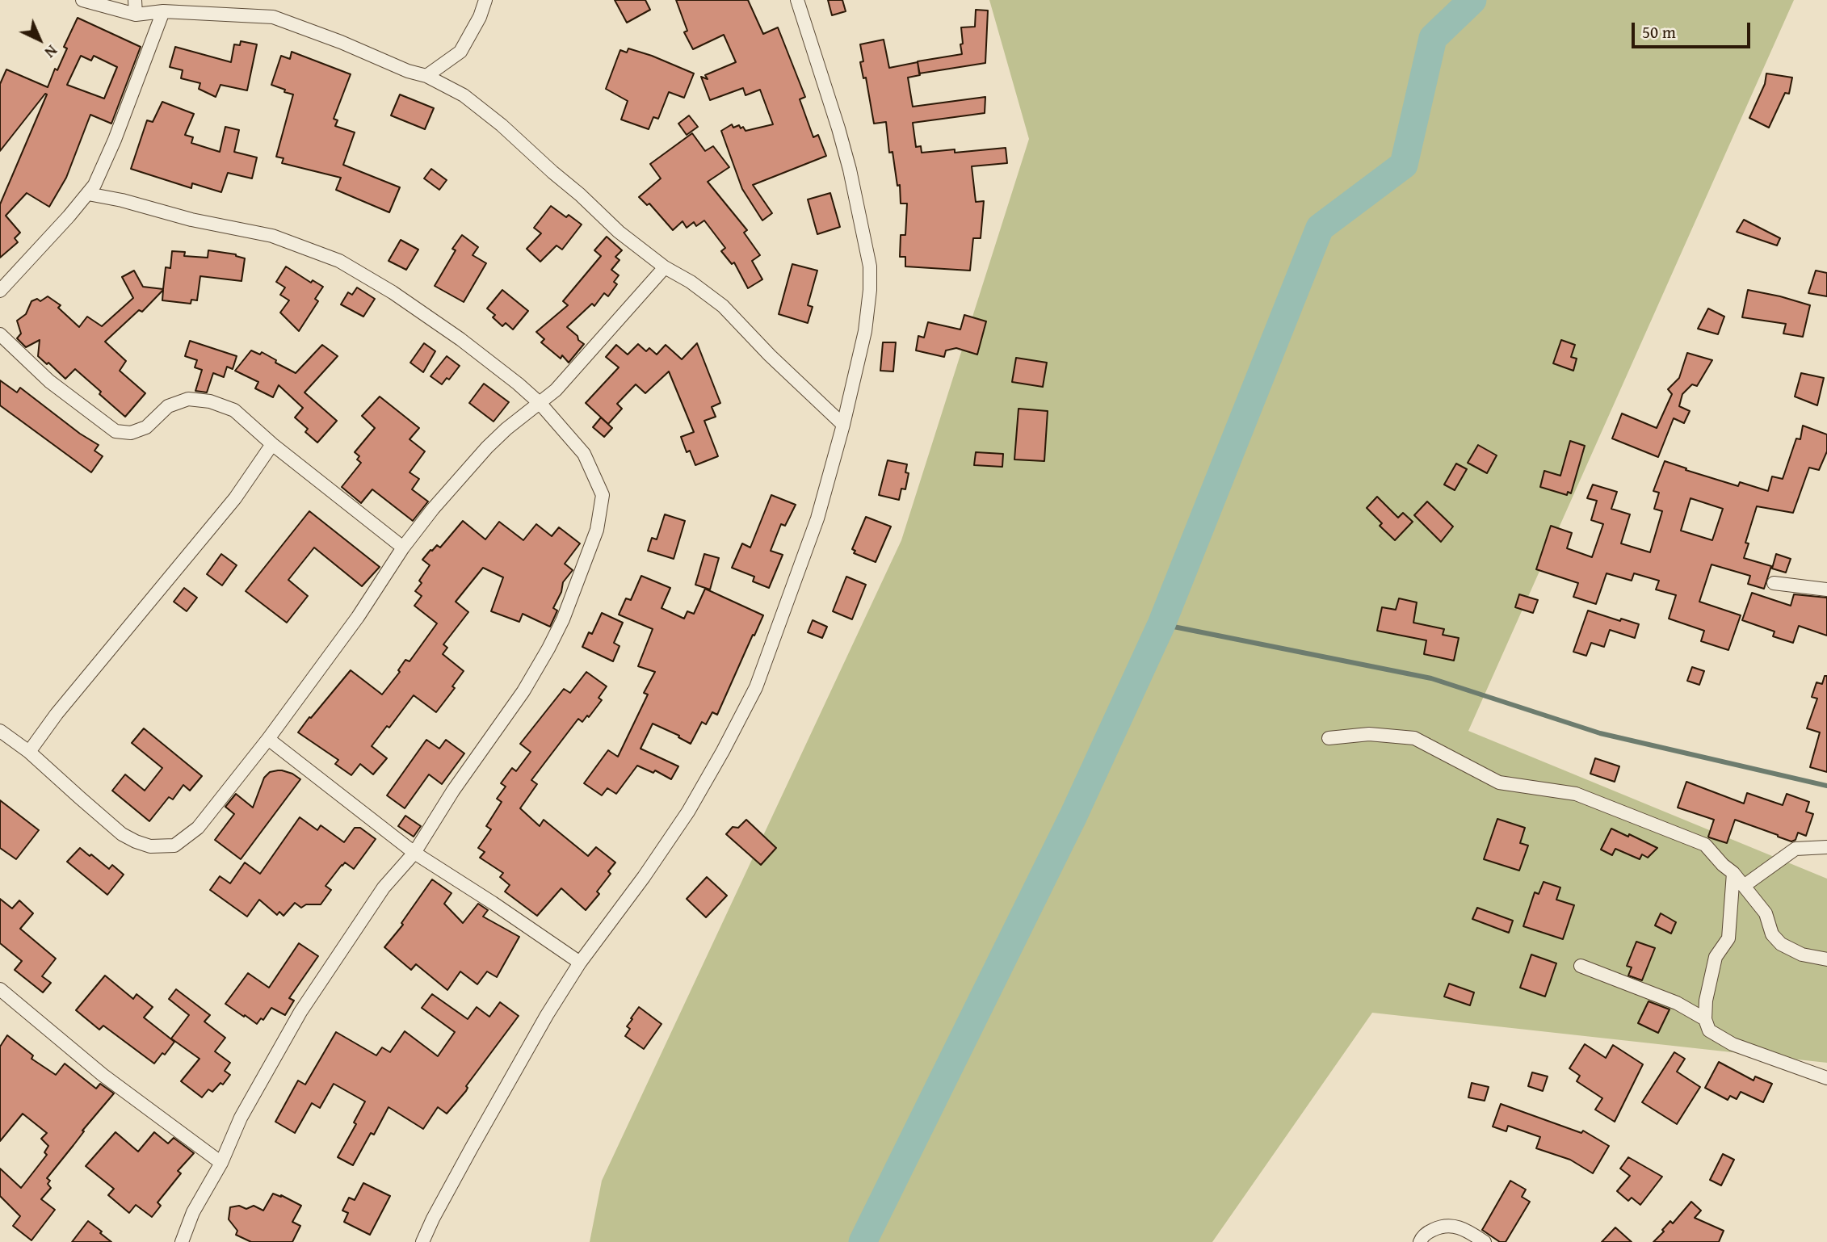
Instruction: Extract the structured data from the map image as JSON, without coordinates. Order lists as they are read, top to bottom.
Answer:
{
  "scale_bar": "50 m",
  "north": "bottom right"
}
